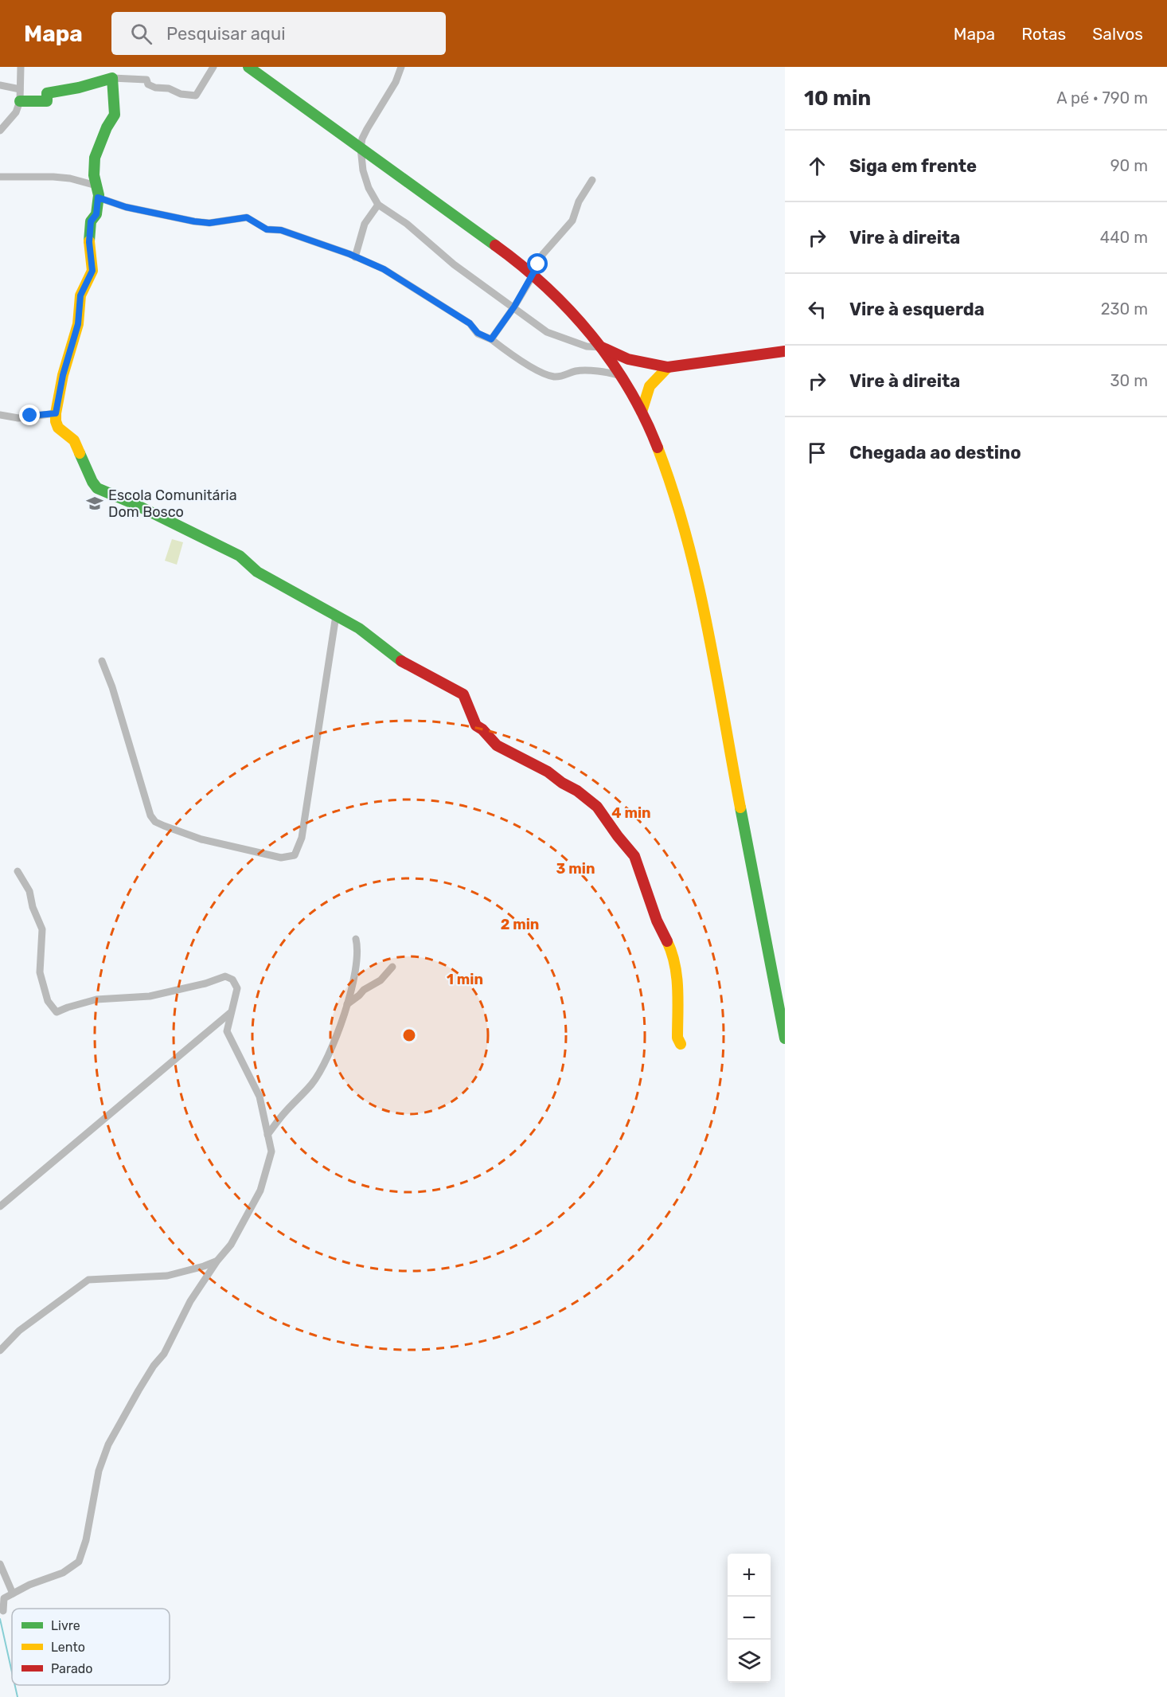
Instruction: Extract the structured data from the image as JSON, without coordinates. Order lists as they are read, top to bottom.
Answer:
{
  "places": {
    "school or university": ["Escola Comunitária Dom Bosco"]
  },
  "legend": ["Livre", "Lento", "Parado"],
  "page": {
    "header": "Mapa",
    "search": "Pesquisar aqui",
    "nav": ["Mapa", "Rotas", "Salvos"],
    "heading": ["10 min", "A pé · 790 m"],
    "list": [
      ["Siga em frente", "90 m"],
      ["Vire à direita", "440 m"],
      ["Vire à esquerda", "230 m"],
      ["Vire à direita", "30 m"],
      "Chegada ao destino"
    ],
    "map_buttons": ["+", "−"]
  },
  "rings": [
    "4 min",
    "3 min",
    "2 min",
    "1 min"
  ]
}
